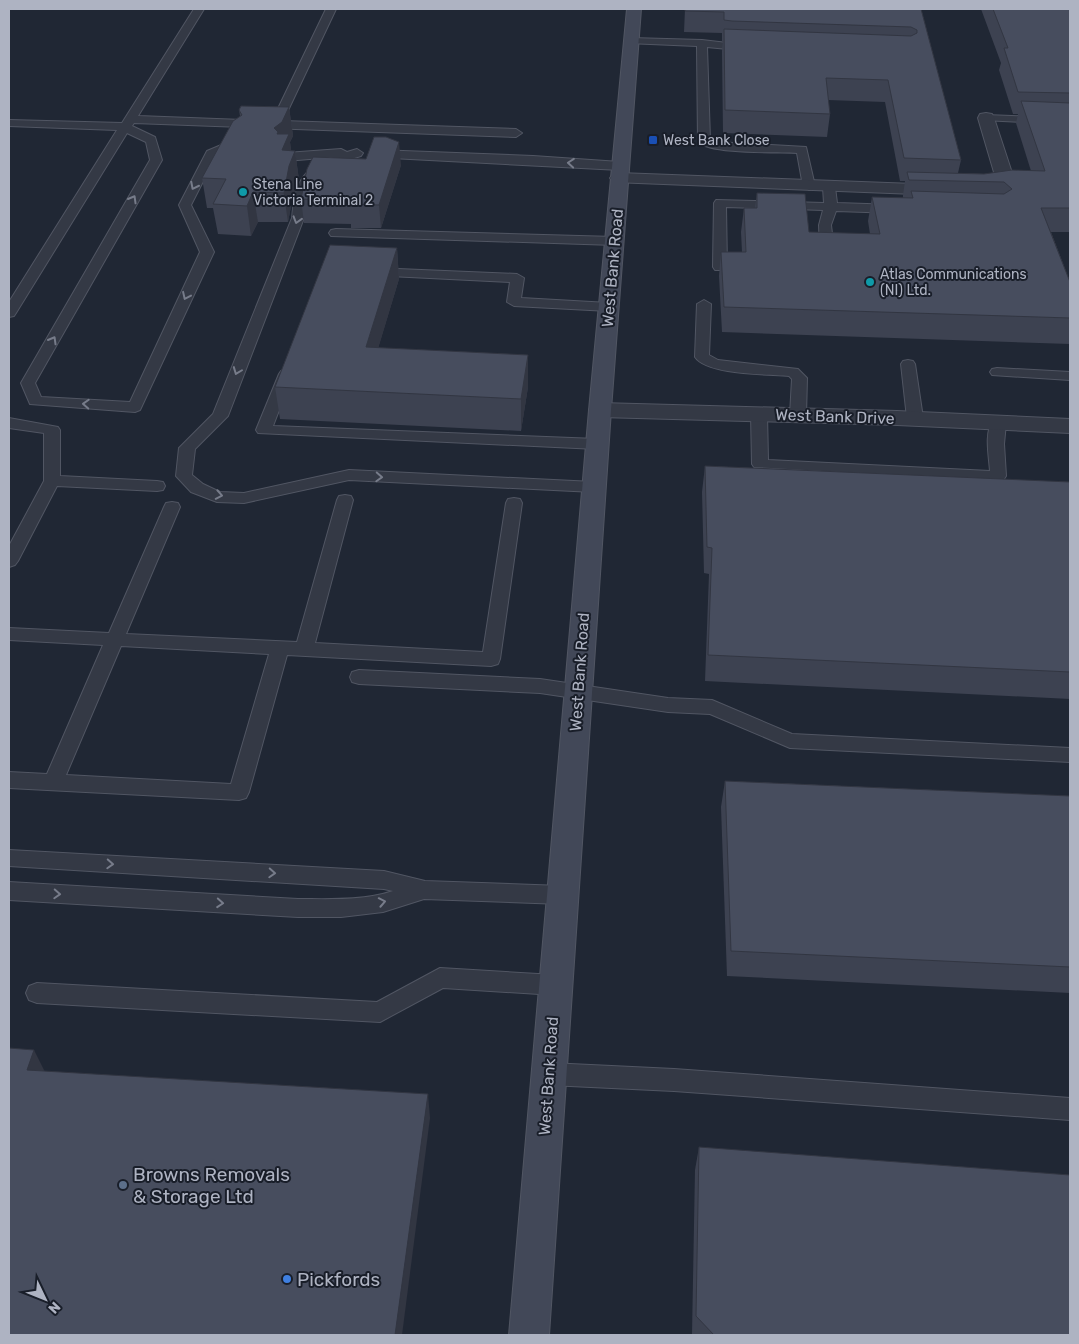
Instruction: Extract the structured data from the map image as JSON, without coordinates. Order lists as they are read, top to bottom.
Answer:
{
  "streets": {
    "street": ["West Bank Road", "West Bank Drive"]
  },
  "crossings": [
    ["West Bank Road", "West Bank Drive"]
  ],
  "places": {
    "transit": ["West Bank Close"],
    "other": [
      "Stena Line Victoria Terminal 2",
      "Atlas Communications (NI) Ltd.",
      "Browns Removals & Storage Ltd",
      "Pickfords"
    ]
  },
  "north": "bottom right"
}
